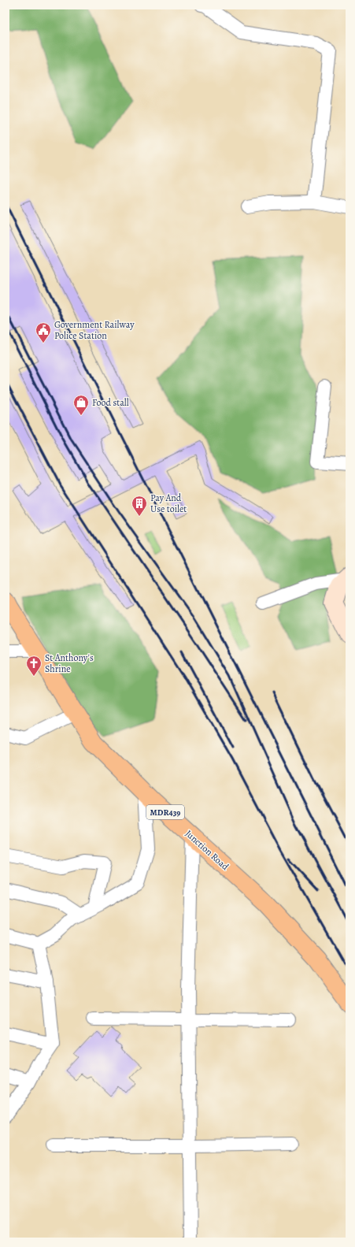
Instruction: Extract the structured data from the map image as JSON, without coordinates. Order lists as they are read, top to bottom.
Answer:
{
  "streets": {
    "main road": ["MDR439", "Junction Road"]
  },
  "places": {
    "public building": ["Government Railway Police Station"],
    "shop": ["Food stall"],
    "building": ["Pay And Use toilet"],
    "church": ["St Anthony's Shrine"]
  }
}
